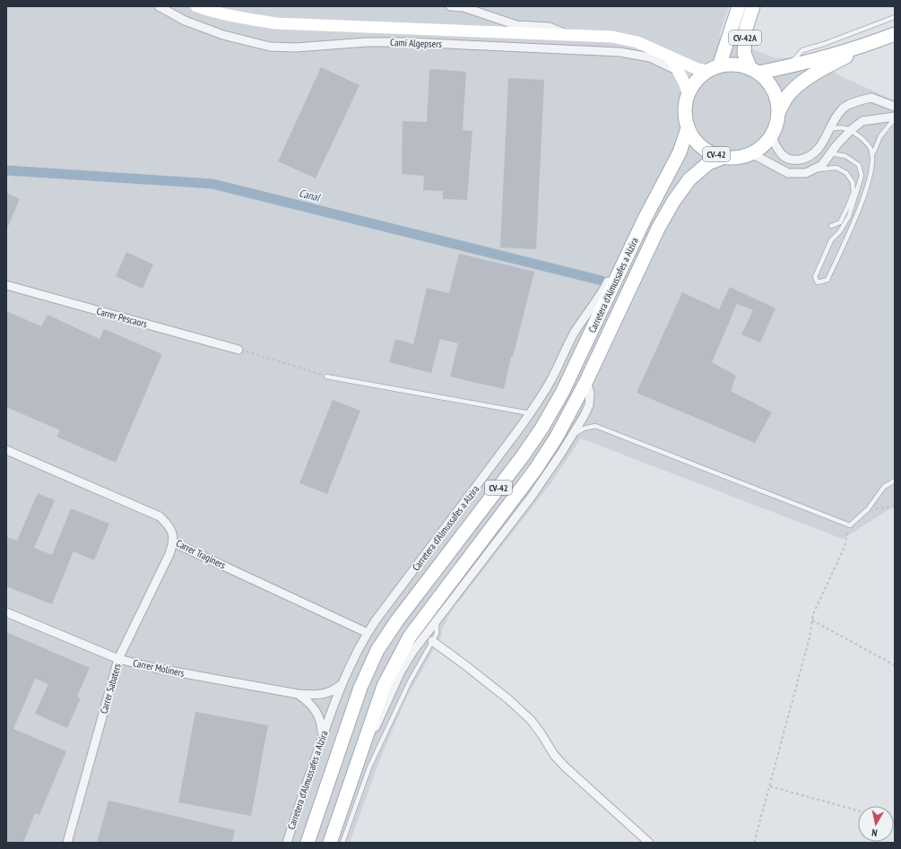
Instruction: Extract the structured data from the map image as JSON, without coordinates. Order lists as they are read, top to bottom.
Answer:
{
  "streets": {
    "main road": ["CV-42A", "CV-42", "Carretera d'Almussafes a Alzira"],
    "street": [
      "Camí Algepsers",
      "Carrer Pescaors",
      "Carrer Traginers",
      "Carrer Moliners",
      "Carrer Sabaters"
    ]
  },
  "crossings": [
    ["CV-42A", "CV-42"],
    ["CV-42A", "Carretera d'Almussafes a Alzira"],
    ["CV-42", "Carretera d'Almussafes a Alzira"],
    ["Carretera d'Almussafes a Alzira", "Carrer Traginers"],
    ["Carretera d'Almussafes a Alzira", "Carrer Moliners"],
    ["Carrer Traginers", "Carrer Sabaters"],
    ["Carrer Moliners", "Carrer Sabaters"]
  ],
  "water": ["Canal"],
  "north": "bottom"
}
